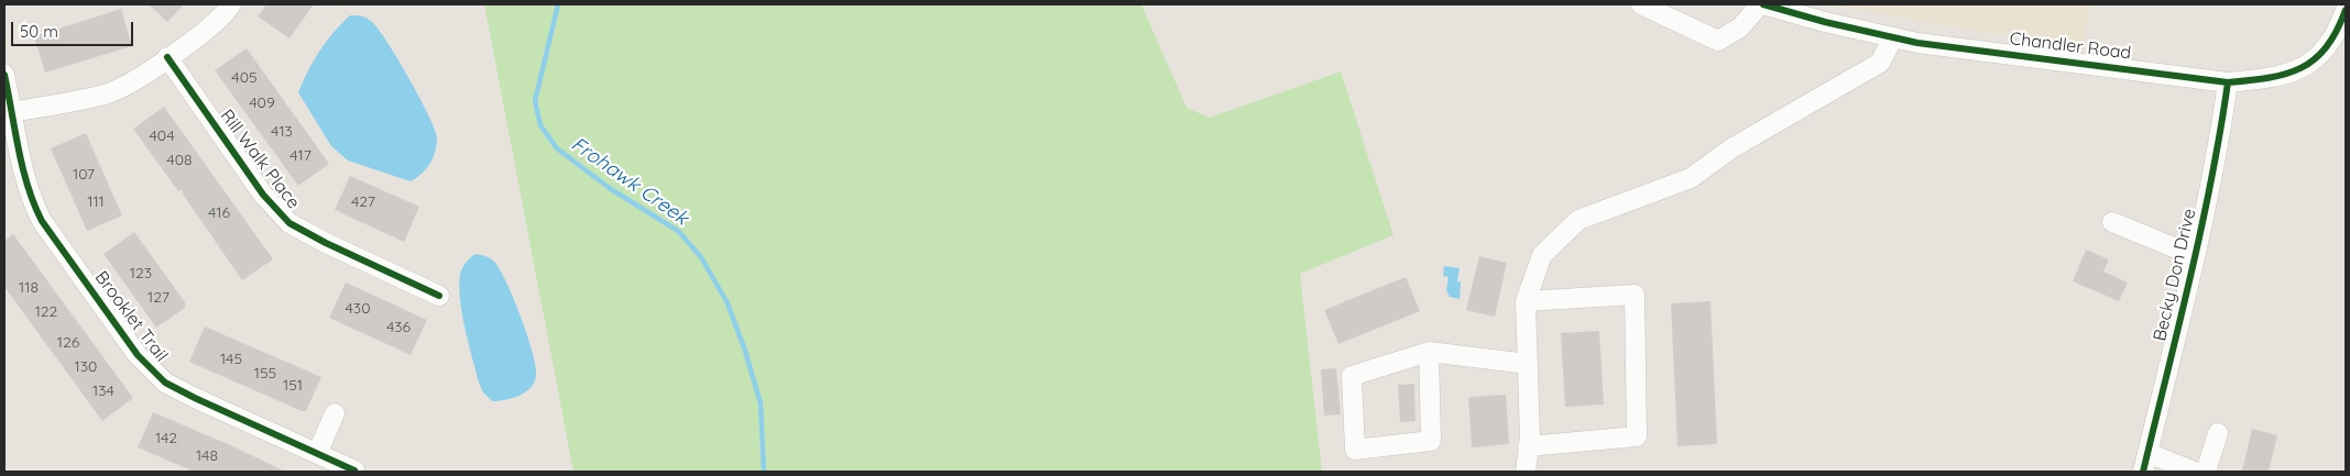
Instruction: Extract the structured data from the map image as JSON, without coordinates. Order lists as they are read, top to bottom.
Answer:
{
  "streets": {
    "street": [
      "Chandler Road",
      "Rill Walk Place",
      "Becky Don Drive",
      "Brooklet Trail"
    ]
  },
  "crossings": [
    ["Chandler Road", "Becky Don Drive"]
  ],
  "water": ["Frohawk Creek"],
  "house_numbers": [
    "405",
    "409",
    "413",
    "404",
    "417",
    "408",
    "107",
    "111",
    "427",
    "416",
    "123",
    "118",
    "127",
    "430",
    "122",
    "436",
    "126",
    "145",
    "130",
    "155",
    "151",
    "134",
    "142",
    "148"
  ],
  "scale_bar": "50 m"
}
